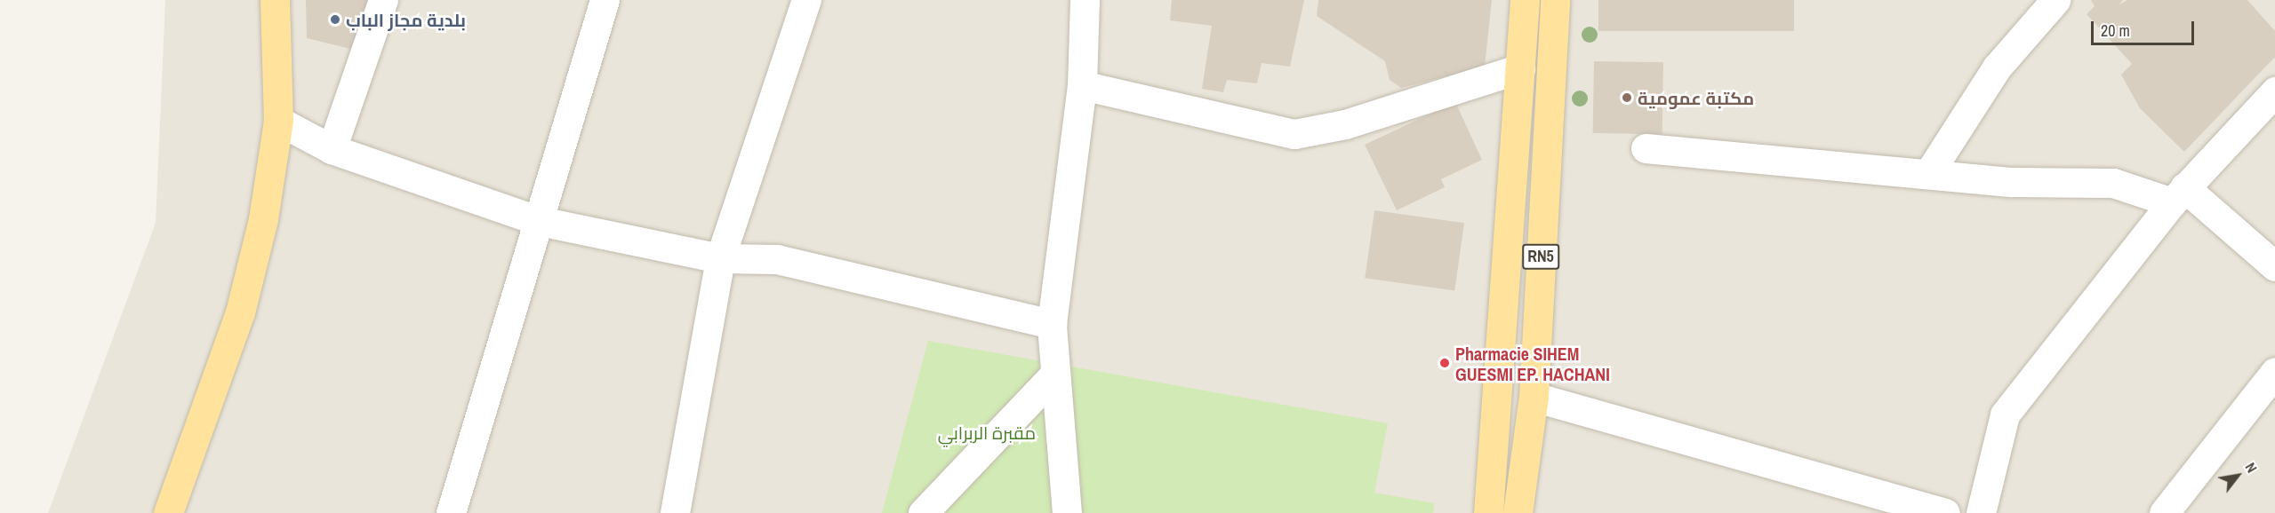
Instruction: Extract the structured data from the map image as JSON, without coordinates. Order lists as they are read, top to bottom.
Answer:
{
  "streets": {
    "main road": ["RN5"]
  },
  "parks": ["مقبرة الربرابي"],
  "places": ["بلدية مجاز الباب", "مكتبة عمومية", "Pharmacie SIHEM GUESMI EP. HACHANI"],
  "scale_bar": "20 m",
  "north": "top right"
}
